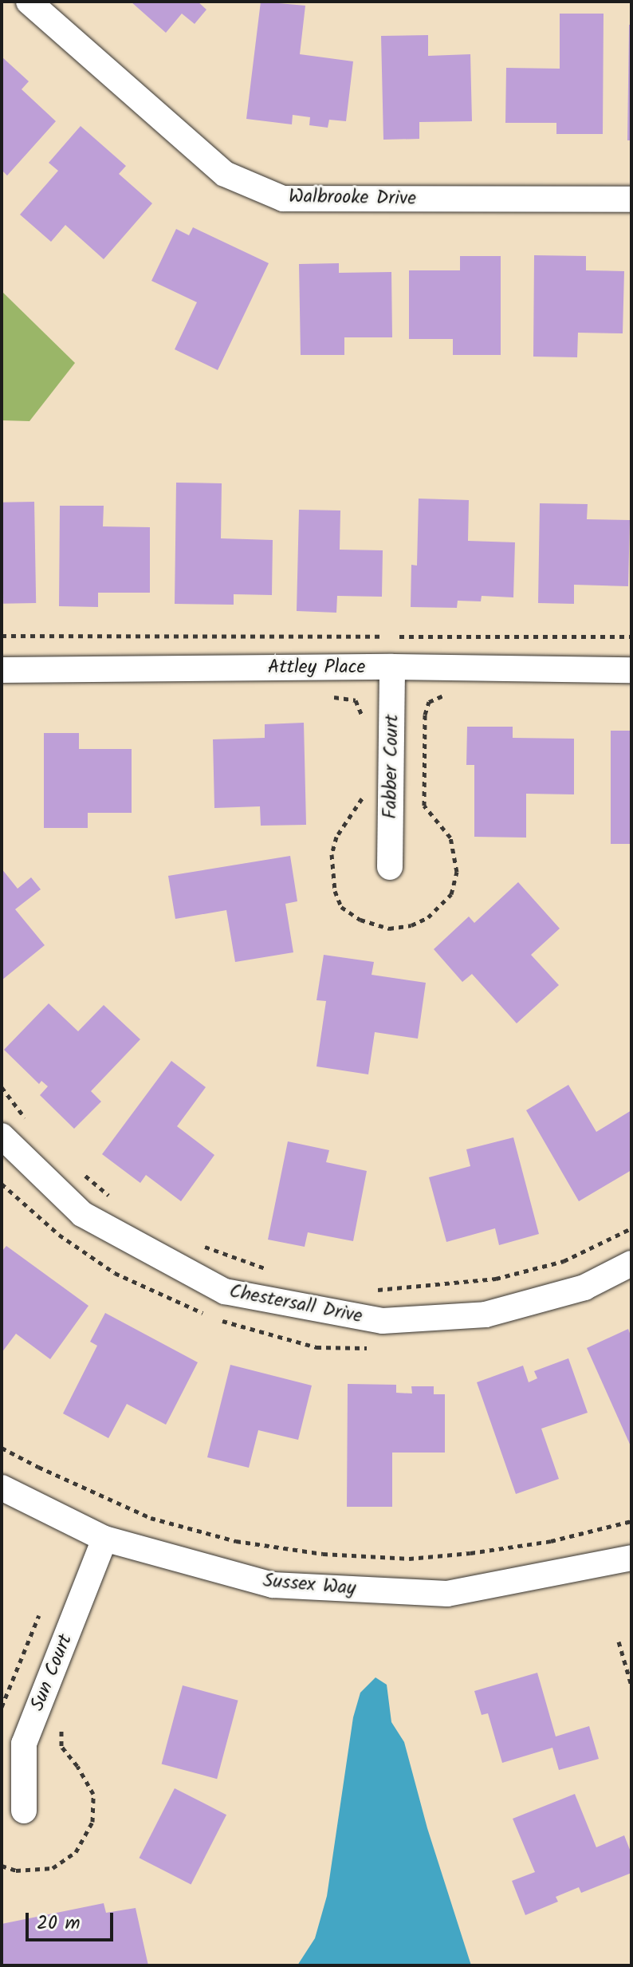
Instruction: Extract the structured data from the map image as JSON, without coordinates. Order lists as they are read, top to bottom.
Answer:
{
  "streets": {
    "street": [
      "Walbrooke Drive",
      "Attley Place",
      "Fabber Court",
      "Chestersall Drive",
      "Sussex Way",
      "Sun Court"
    ]
  },
  "crossings": [
    ["Attley Place", "Fabber Court"],
    ["Sussex Way", "Sun Court"]
  ],
  "scale_bar": "20 m"
}
